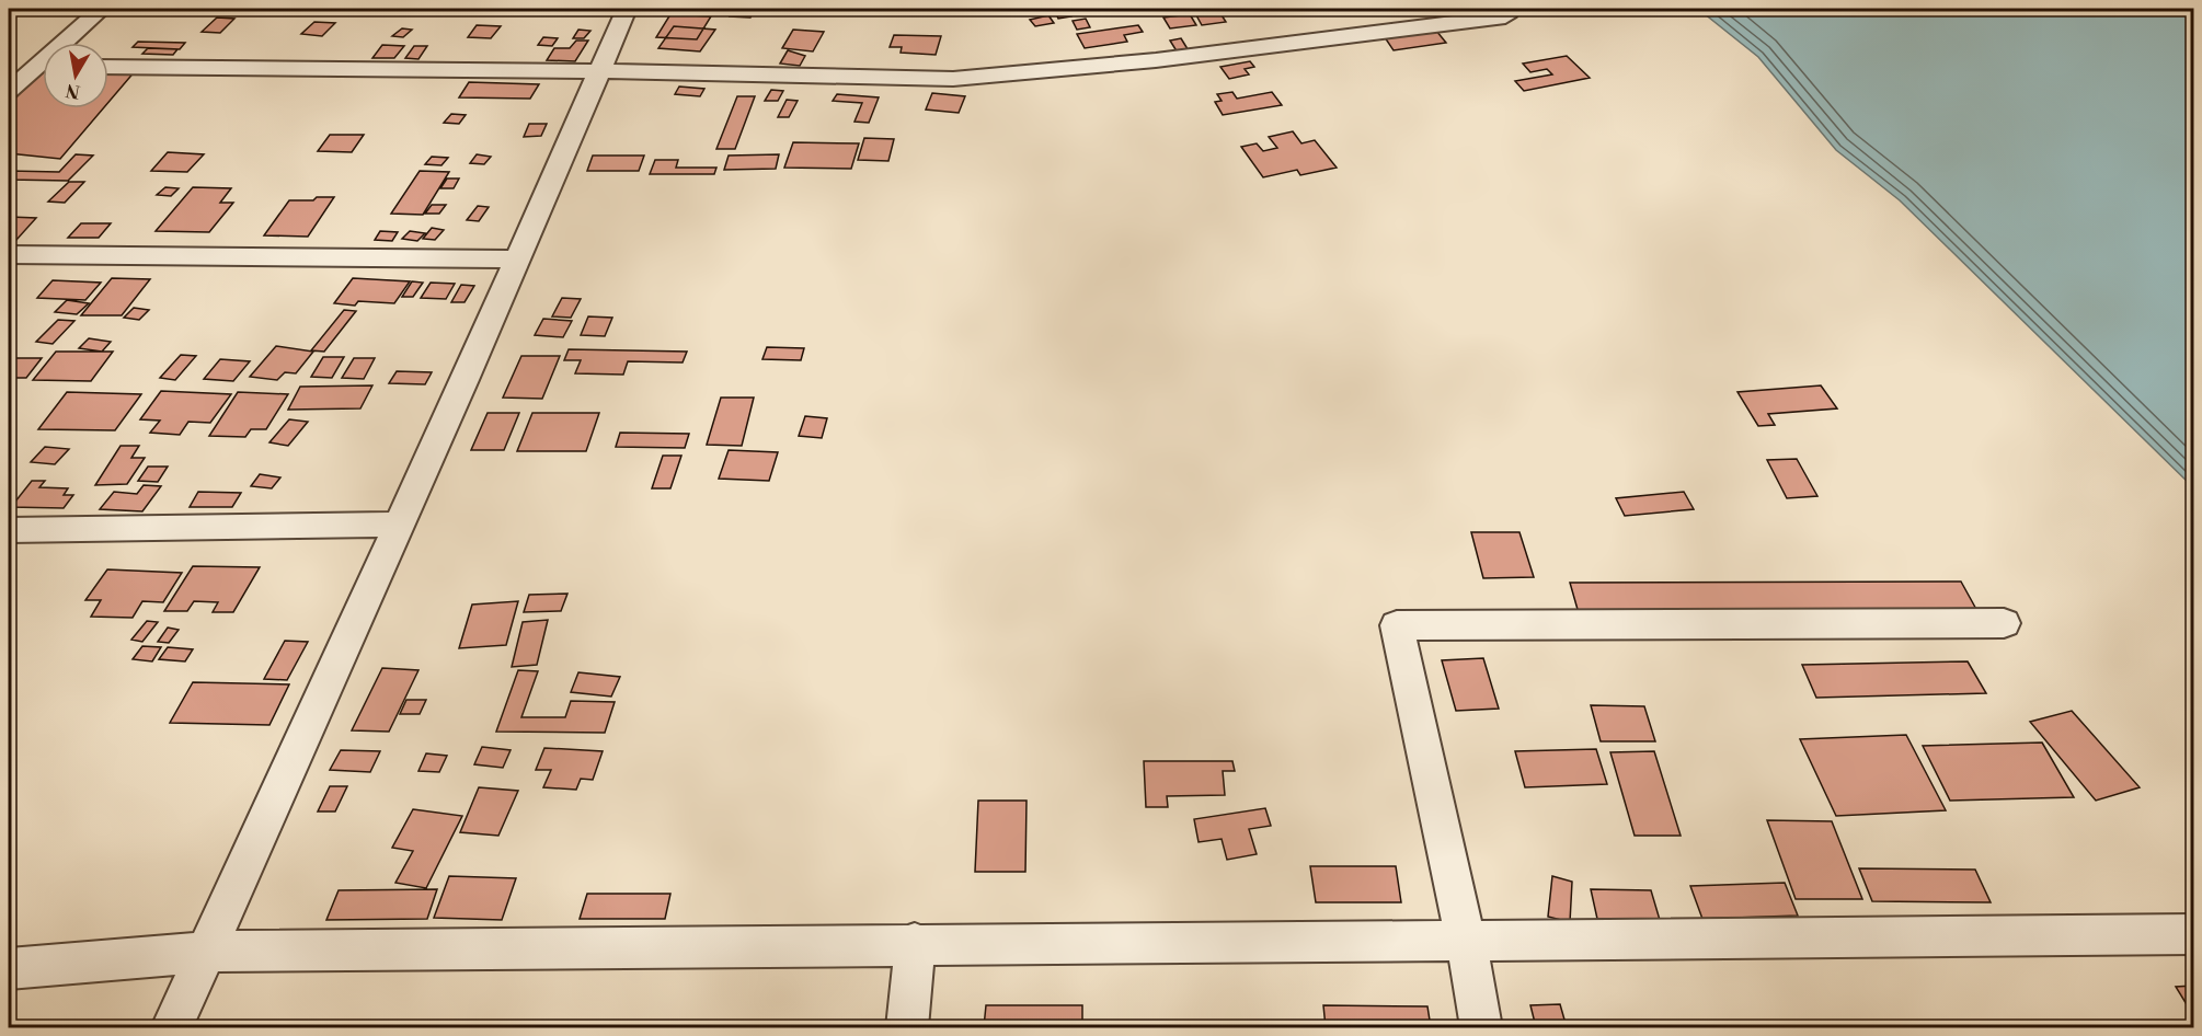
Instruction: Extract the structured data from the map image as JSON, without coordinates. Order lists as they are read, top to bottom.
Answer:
{
  "north": "bottom"
}
